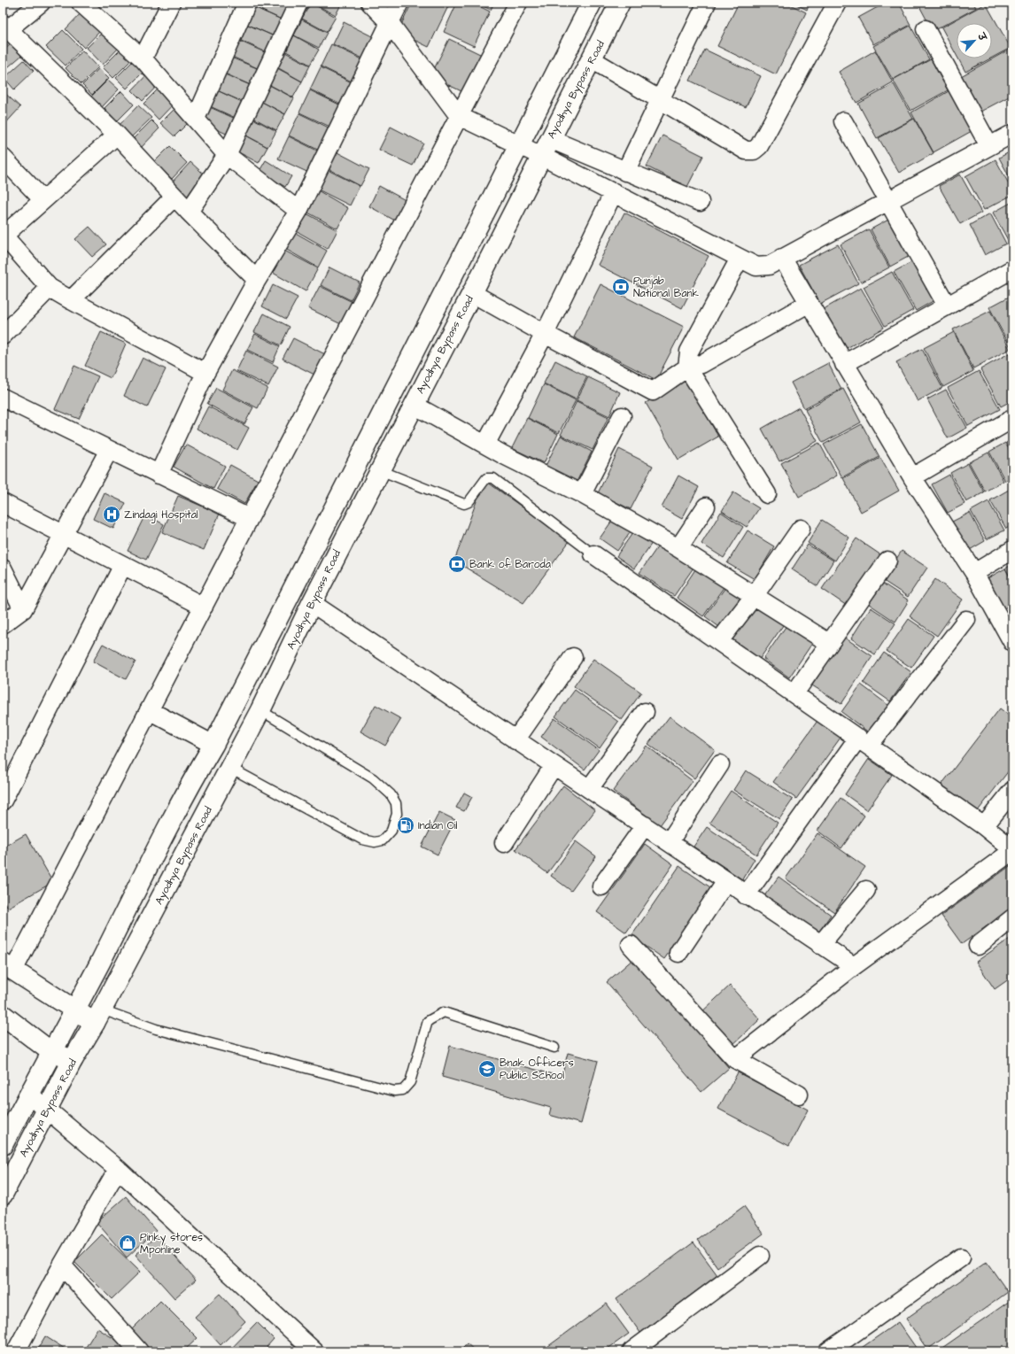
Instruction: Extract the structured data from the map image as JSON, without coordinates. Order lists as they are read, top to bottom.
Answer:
{
  "streets": {
    "main road": ["Ayodhya Bypass Road"]
  },
  "places": {
    "bank": ["Punjab National Bank", "Bank of Baroda"],
    "hospital": ["Zindagi Hospital"],
    "fuel station": ["Indian Oil"],
    "school or university": ["Bnak Officers Public School"],
    "shop": ["Pinky stores Mponline"]
  },
  "north": "top right"
}
